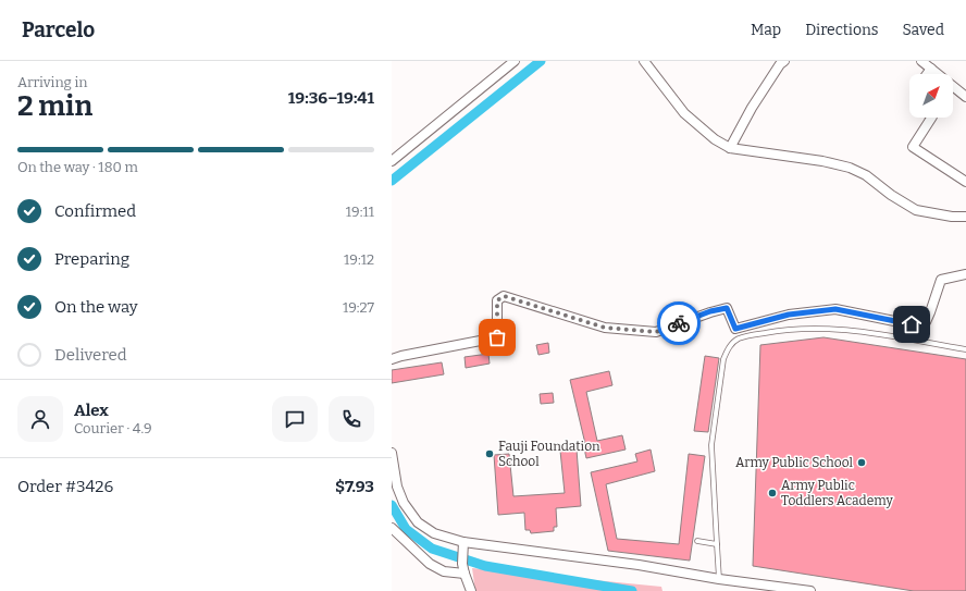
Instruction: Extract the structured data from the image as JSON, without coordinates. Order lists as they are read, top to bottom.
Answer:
{
  "places": ["Fauji Foundation School", "Army Public School", "Army Public Toddlers Academy"],
  "north": "top right",
  "page": {
    "header": "Parcelo",
    "nav": ["Map", "Directions", "Saved"],
    "heading": ["2 min", "Arriving in", "19:36–19:41"],
    "panel": [
      "Alex",
      "Courier · 4.9",
      "Order #3426",
      "$7.93"
    ],
    "bar": "On the way · 180 m",
    "list": [
      ["Confirmed", "19:11"],
      ["Preparing", "19:12"],
      ["On the way", "19:27"],
      "Delivered"
    ]
  }
}
